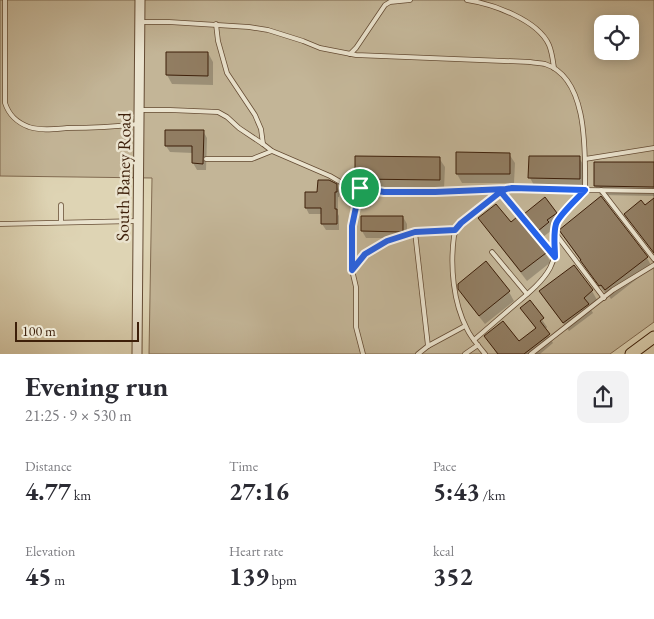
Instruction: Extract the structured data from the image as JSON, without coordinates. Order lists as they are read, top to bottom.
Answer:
{
  "streets": {
    "street": ["South Baney Road"]
  },
  "scale_bar": "100 m",
  "page": {
    "scale": "100 m",
    "heading": ["Evening run", "21:25 · 9 × 530 m"],
    "stats": [
      ["Distance", "4.77 km"],
      ["Time", "27:16"],
      ["Pace", "5:43 /km"],
      ["Elevation", "45 m"],
      ["Heart rate", "139 bpm"],
      ["kcal", "352"]
    ]
  }
}
